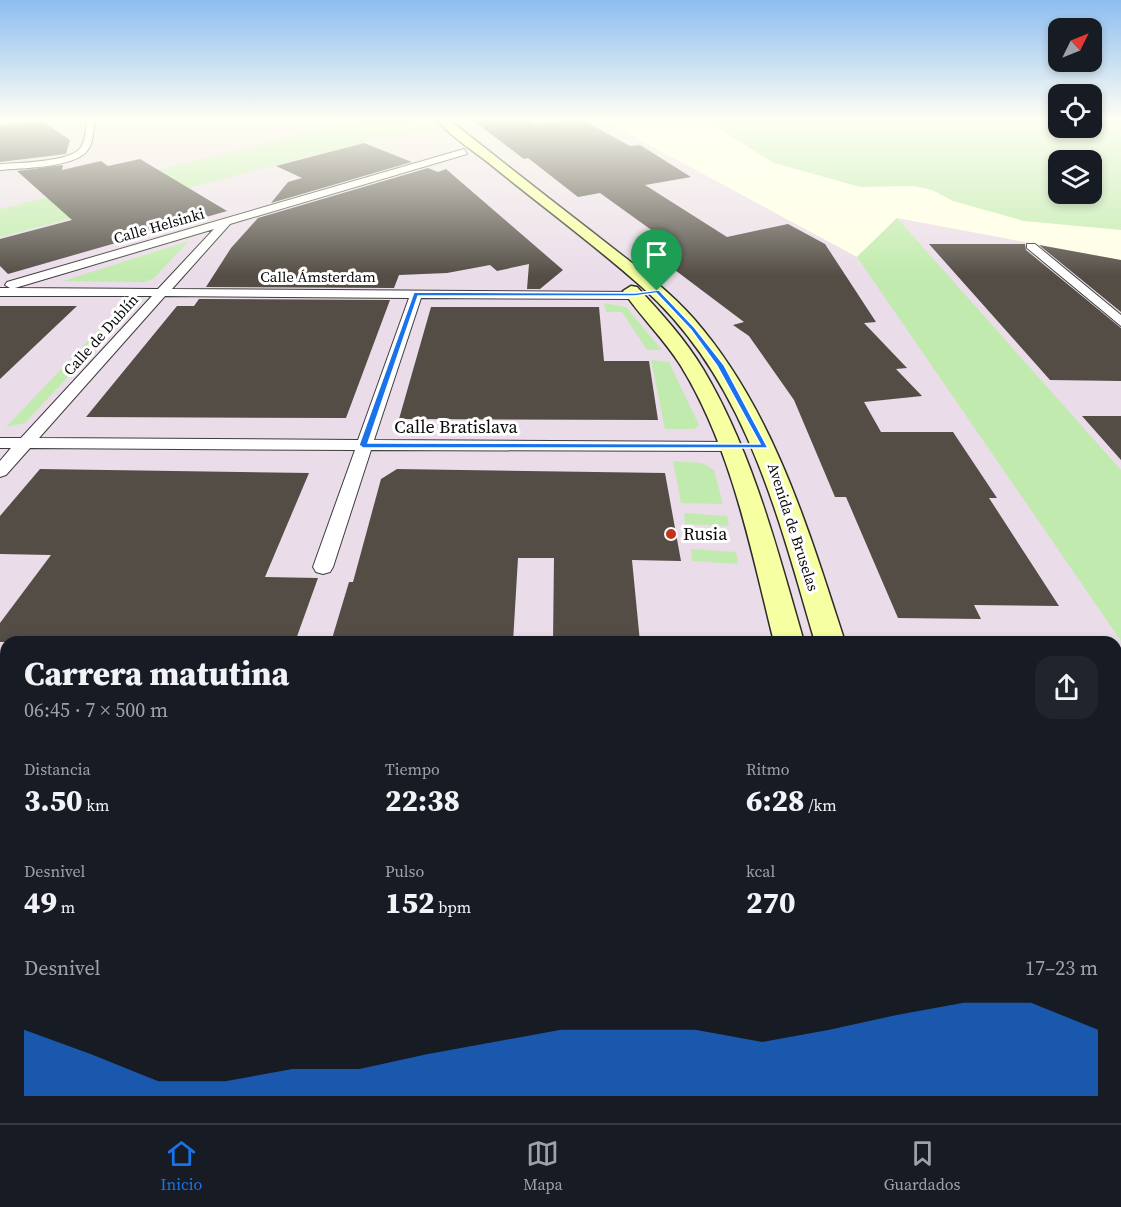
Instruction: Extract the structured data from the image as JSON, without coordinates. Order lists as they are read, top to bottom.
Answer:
{
  "streets": {
    "main road": ["Avenida de Bruselas"],
    "street": [
      "Calle Helsinki",
      "Calle Ámsterdam",
      "Calle de Dublín",
      "Calle Bratislava"
    ]
  },
  "crossings": [
    ["Calle Helsinki", "Calle Ámsterdam"],
    ["Calle Helsinki", "Calle de Dublín"],
    ["Calle Ámsterdam", "Calle de Dublín"],
    ["Calle Ámsterdam", "Avenida de Bruselas"],
    ["Calle de Dublín", "Calle Bratislava"],
    ["Calle Bratislava", "Avenida de Bruselas"]
  ],
  "places": ["Rusia"],
  "north": "top right",
  "page": {
    "heading": ["Carrera matutina", "06:45 · 7 × 500 m"],
    "stats": [
      ["Distancia", "3.50 km"],
      ["Tiempo", "22:38"],
      ["Ritmo", "6:28 /km"],
      ["Desnivel", "49 m"],
      ["Pulso", "152 bpm"],
      ["kcal", "270"]
    ],
    "chart": ["Desnivel", "17–23 m"],
    "tabs": ["Inicio", "Mapa", "Guardados"]
  }
}
